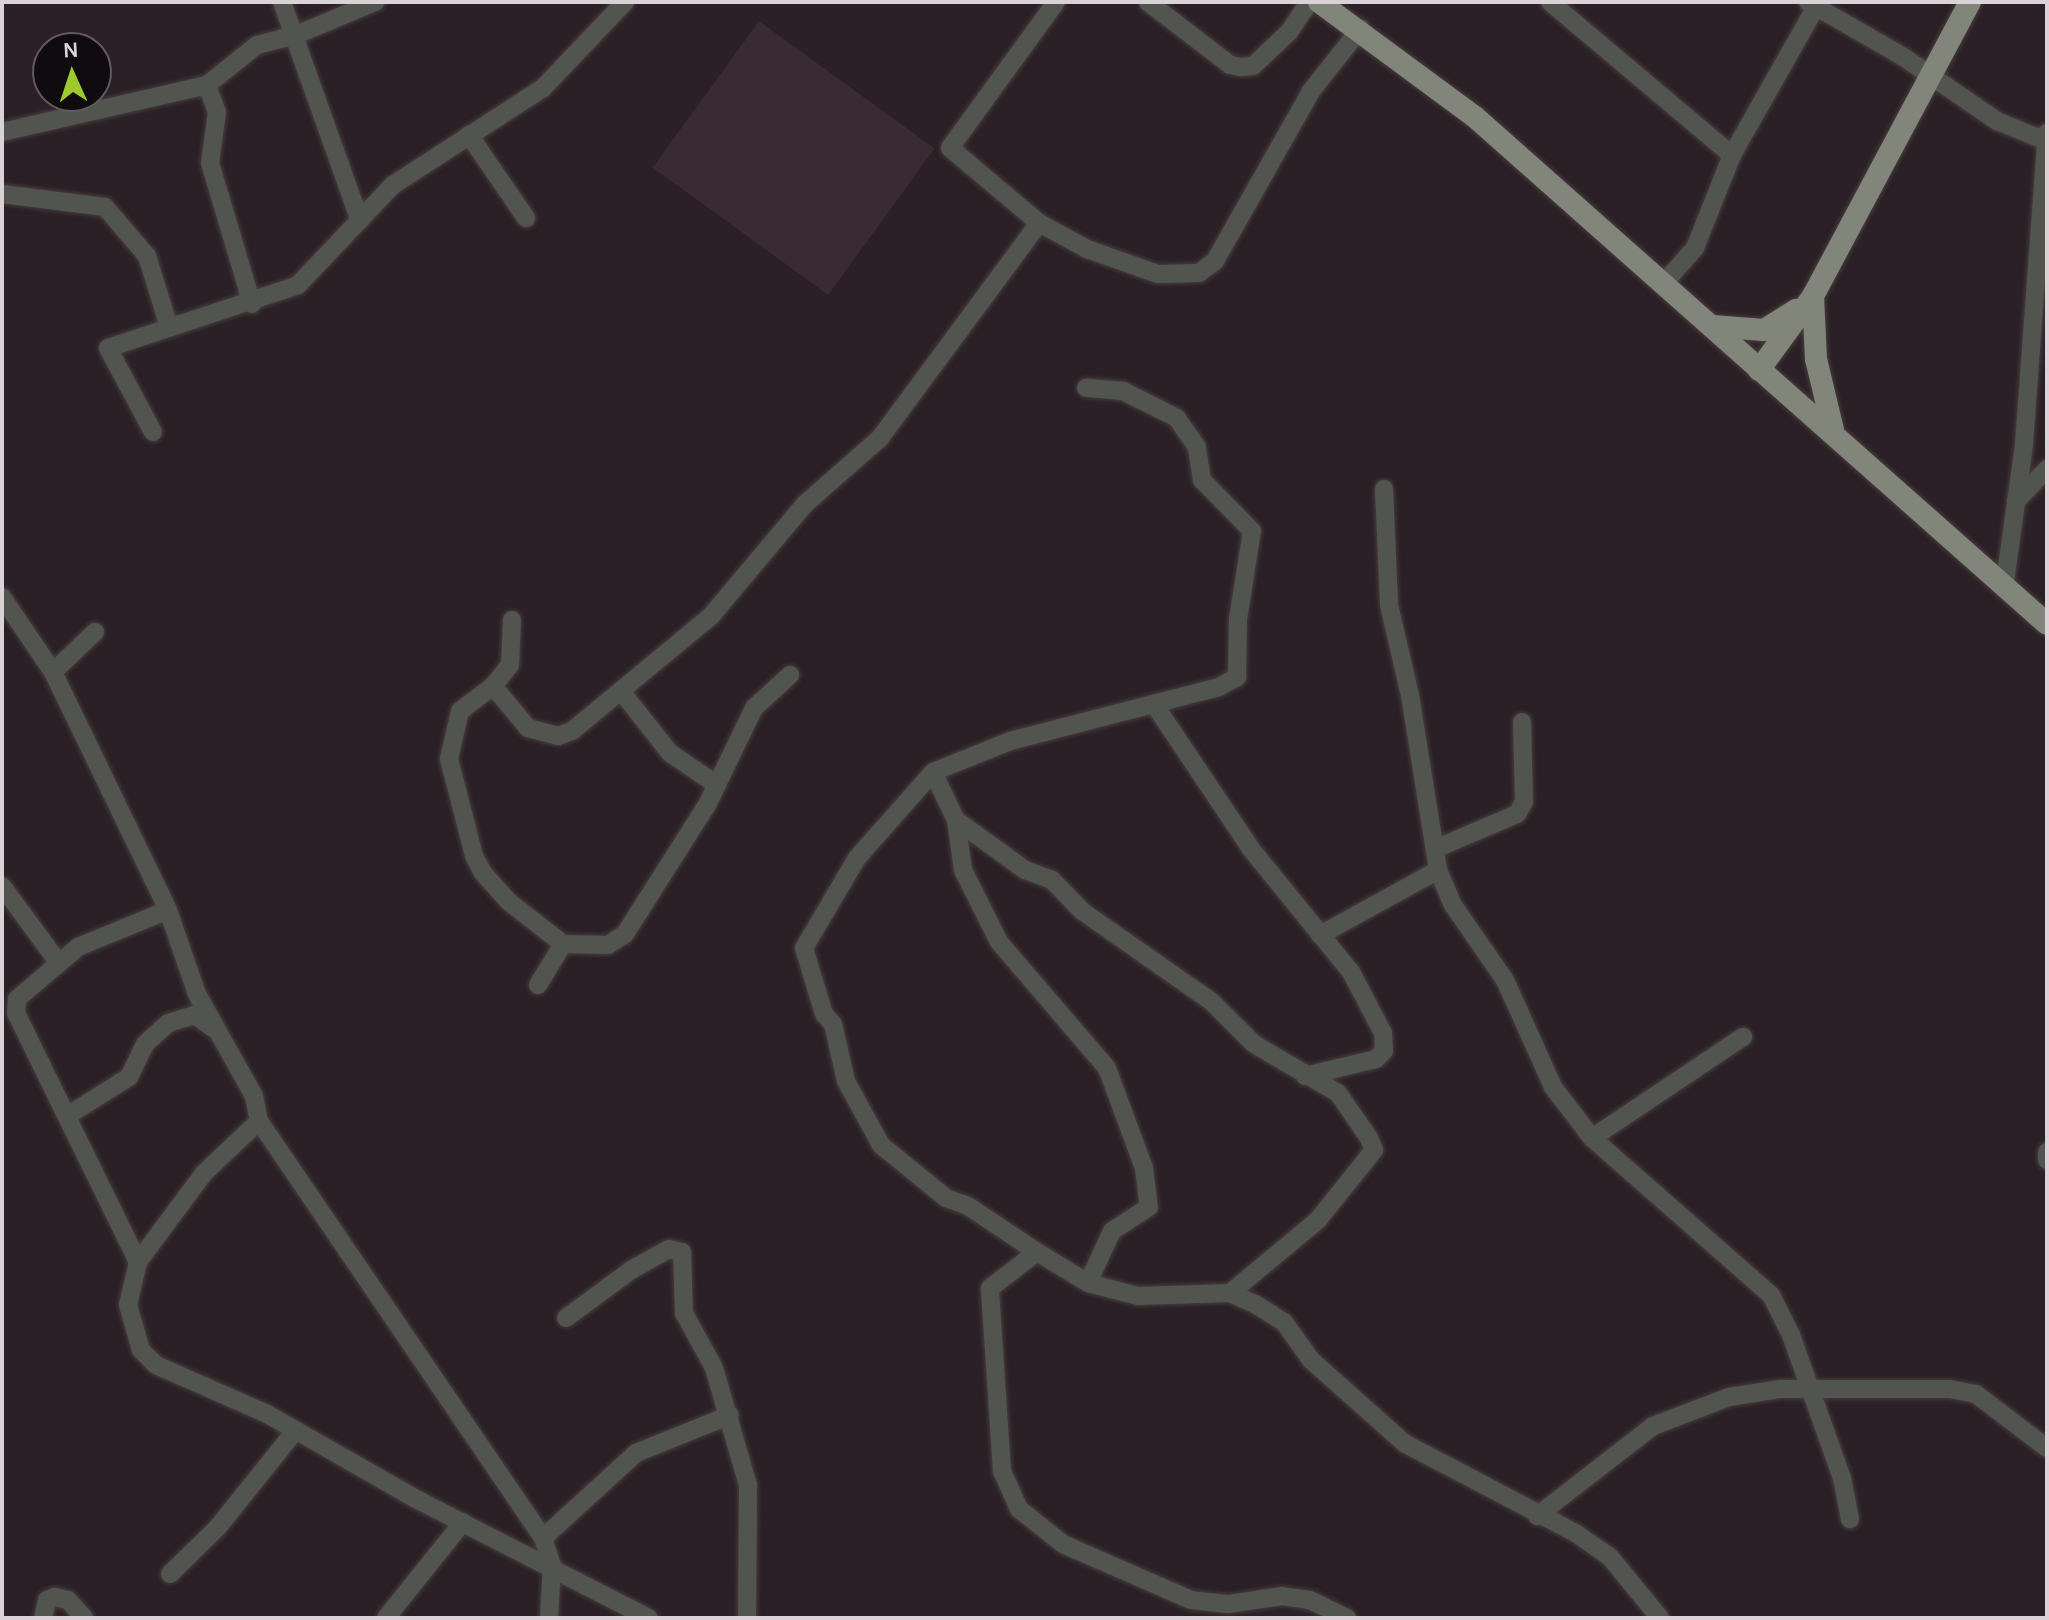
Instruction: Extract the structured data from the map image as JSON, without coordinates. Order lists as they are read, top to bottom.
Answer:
{
  "north": "top"
}
